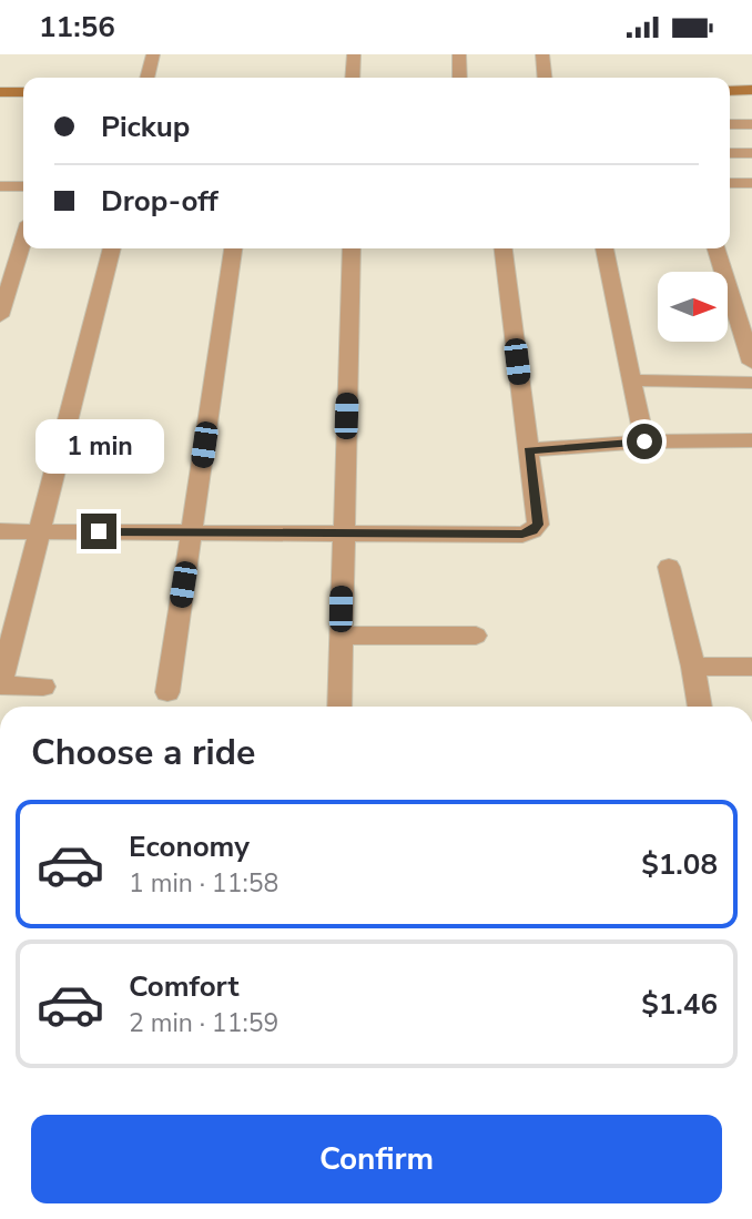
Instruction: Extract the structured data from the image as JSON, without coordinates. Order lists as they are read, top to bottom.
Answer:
{
  "north": "right",
  "page": {
    "status": "11:56",
    "banner": ["Pickup", "Drop-off"],
    "bubble": "1 min",
    "heading": "Choose a ride",
    "list": [
      {
        "name": "Economy",
        "note": "1 min · 11:58",
        "value": "$1.08"
      },
      {
        "name": "Comfort",
        "note": "2 min · 11:59",
        "value": "$1.46"
      }
    ],
    "buttons": "Confirm"
  }
}
